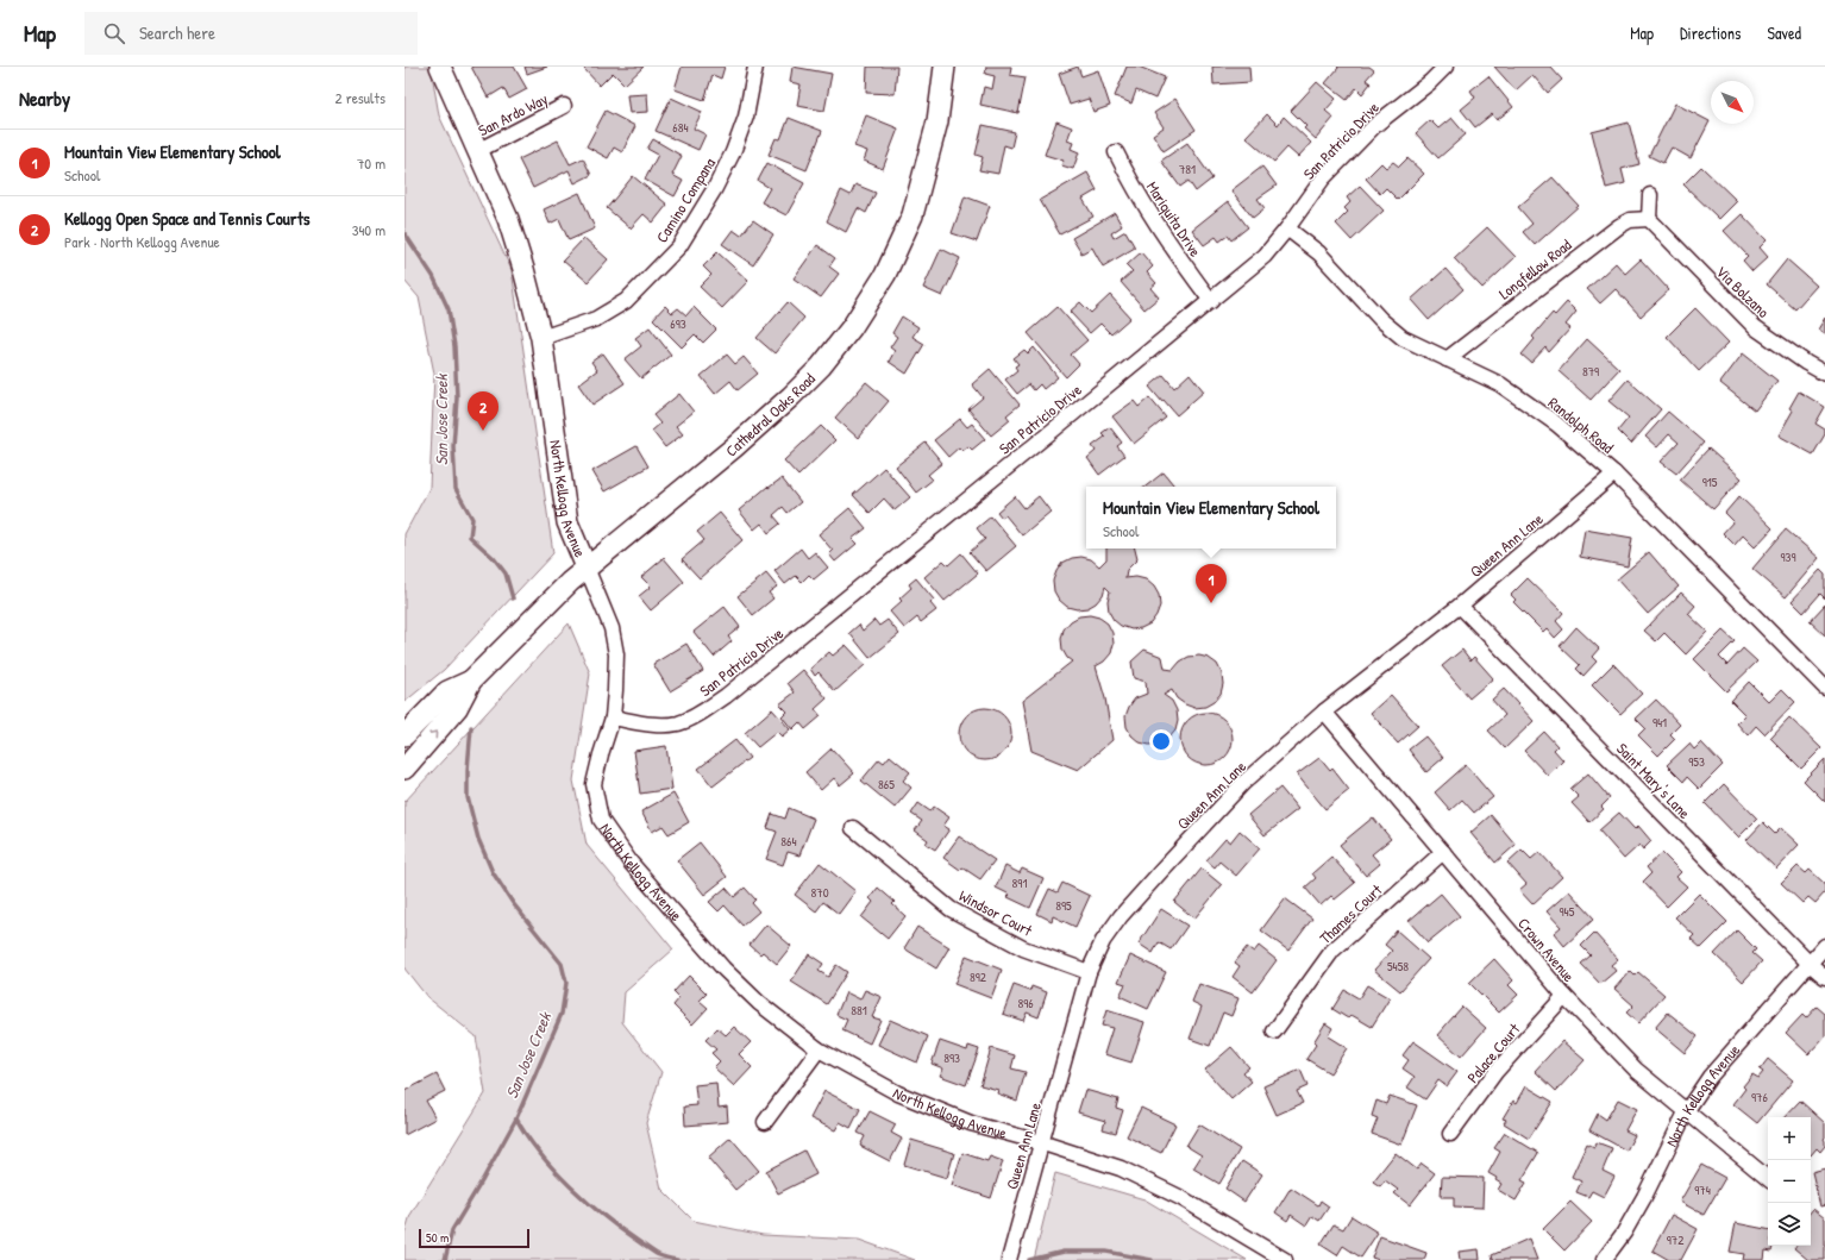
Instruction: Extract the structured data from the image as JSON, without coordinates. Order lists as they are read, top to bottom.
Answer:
{
  "streets": {
    "main road": ["Cathedral Oaks Road", "North Kellogg Avenue"],
    "street": [
      "San Ardo Way",
      "San Patricio Drive",
      "Camino Compana",
      "Mariquita Drive",
      "Longfellow Road",
      "Via Bolzano",
      "Randolph Road",
      "Queen Ann Lane",
      "Saint Mary's Lane",
      "Windsor Court",
      "Thames Court",
      "Crown Avenue",
      "Palace Court"
    ]
  },
  "crossings": [
    ["San Ardo Way", "North Kellogg Avenue"],
    ["San Patricio Drive", "Mariquita Drive"],
    ["San Patricio Drive", "Randolph Road"],
    ["San Patricio Drive", "North Kellogg Avenue"],
    ["Camino Compana", "North Kellogg Avenue"],
    ["Longfellow Road", "Via Bolzano"],
    ["Longfellow Road", "Randolph Road"],
    ["Cathedral Oaks Road", "North Kellogg Avenue"],
    ["Randolph Road", "Queen Ann Lane"],
    ["North Kellogg Avenue", "Queen Ann Lane"],
    ["North Kellogg Avenue", "Saint Mary's Lane"],
    ["North Kellogg Avenue", "Crown Avenue"],
    ["Queen Ann Lane", "Saint Mary's Lane"],
    ["Queen Ann Lane", "Windsor Court"],
    ["Queen Ann Lane", "Crown Avenue"],
    ["Thames Court", "Crown Avenue"],
    ["Crown Avenue", "Palace Court"]
  ],
  "water": ["San Jose Creek"],
  "house_numbers": [
    "684",
    "781",
    "693",
    "879",
    "915",
    "939",
    "941",
    "953",
    "865",
    "864",
    "891",
    "870",
    "895",
    "945",
    "5458",
    "892",
    "896",
    "881",
    "893",
    "976",
    "974",
    "972"
  ],
  "scale_bar": "50 m",
  "north": "bottom right",
  "page": {
    "header": "Map",
    "search": "Search here",
    "nav": ["Map", "Directions", "Saved"],
    "heading": ["Nearby", "2 results"],
    "list": [
      {
        "mark": "1",
        "name": "Mountain View Elementary School",
        "note": "School",
        "value": "70 m"
      },
      {
        "mark": "2",
        "name": "Kellogg Open Space and Tennis Courts",
        "note": "Park · North Kellogg Avenue",
        "value": "340 m"
      }
    ],
    "pins": ["2", "1"],
    "popup": ["Mountain View Elementary School", "School"],
    "map_buttons": ["+", "−"],
    "scale": "50 m"
  }
}
